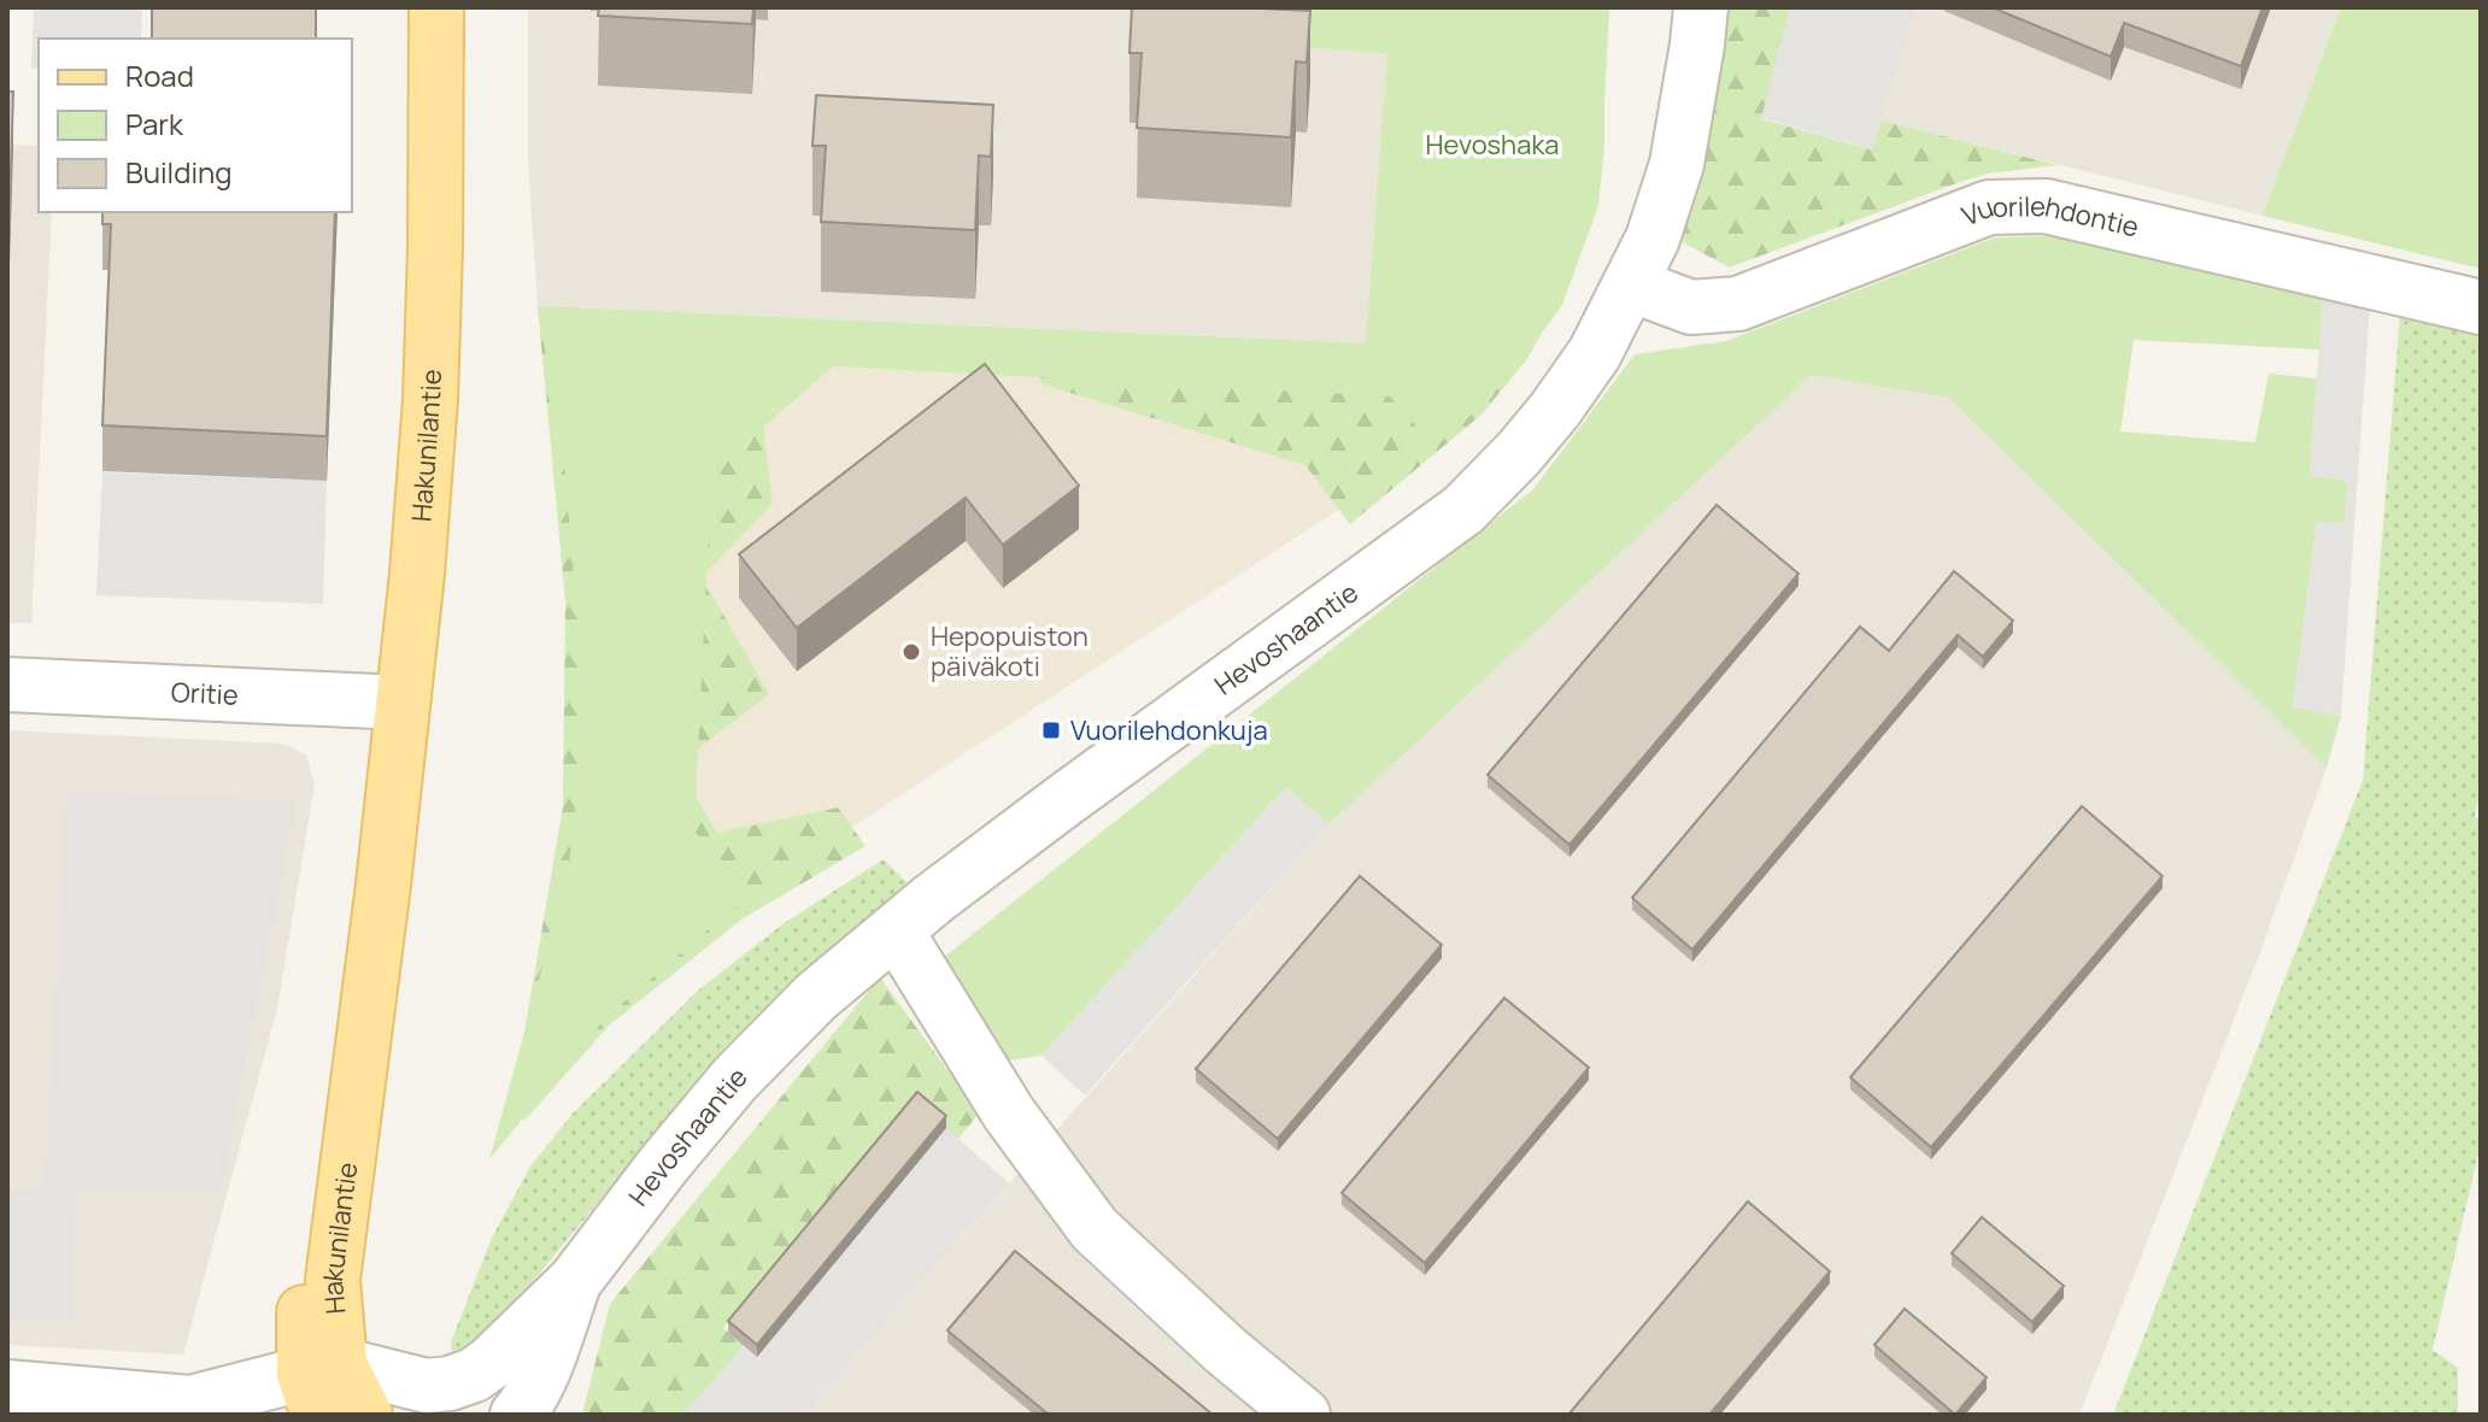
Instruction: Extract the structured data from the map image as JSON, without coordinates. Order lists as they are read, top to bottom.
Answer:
{
  "streets": {
    "main road": ["Hakunilantie"],
    "street": ["Vuorilehdontie", "Hevoshaantie", "Oritie"]
  },
  "crossings": [
    ["Vuorilehdontie", "Hevoshaantie"],
    ["Hakunilantie", "Hevoshaantie"],
    ["Hakunilantie", "Oritie"]
  ],
  "parks": ["Hevoshaka"],
  "places": {
    "other": ["Hepopuiston päiväkoti"],
    "transit": ["Vuorilehdonkuja"]
  },
  "legend": ["Road", "Park", "Building"]
}
